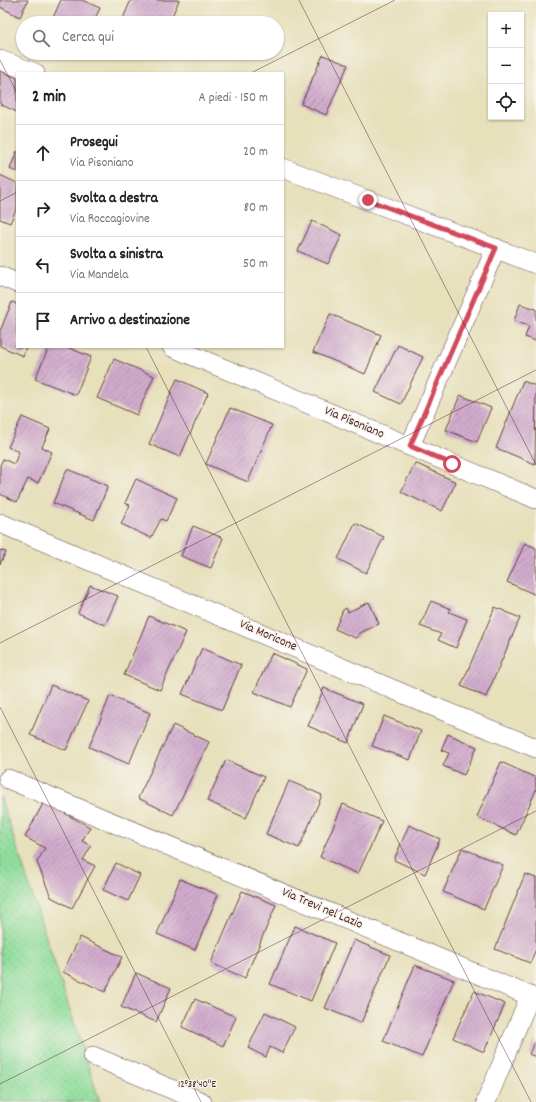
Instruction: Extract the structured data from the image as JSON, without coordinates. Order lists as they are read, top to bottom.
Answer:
{
  "streets": {
    "street": ["Via Pisoniano", "Via Moricone", "Via Trevi nel Lazio"]
  },
  "page": {
    "map_buttons": ["+", "−"],
    "search": "Cerca qui",
    "heading": ["2 min", "A piedi · 150 m"],
    "list": [
      ["Prosegui", "Via Pisoniano", "20 m"],
      ["Svolta a destra", "Via Roccagiovine", "80 m"],
      ["Svolta a sinistra", "Via Mandela", "50 m"],
      "Arrivo a destinazione"
    ]
  },
  "coordinates": ["12°38'40\"E"]
}
